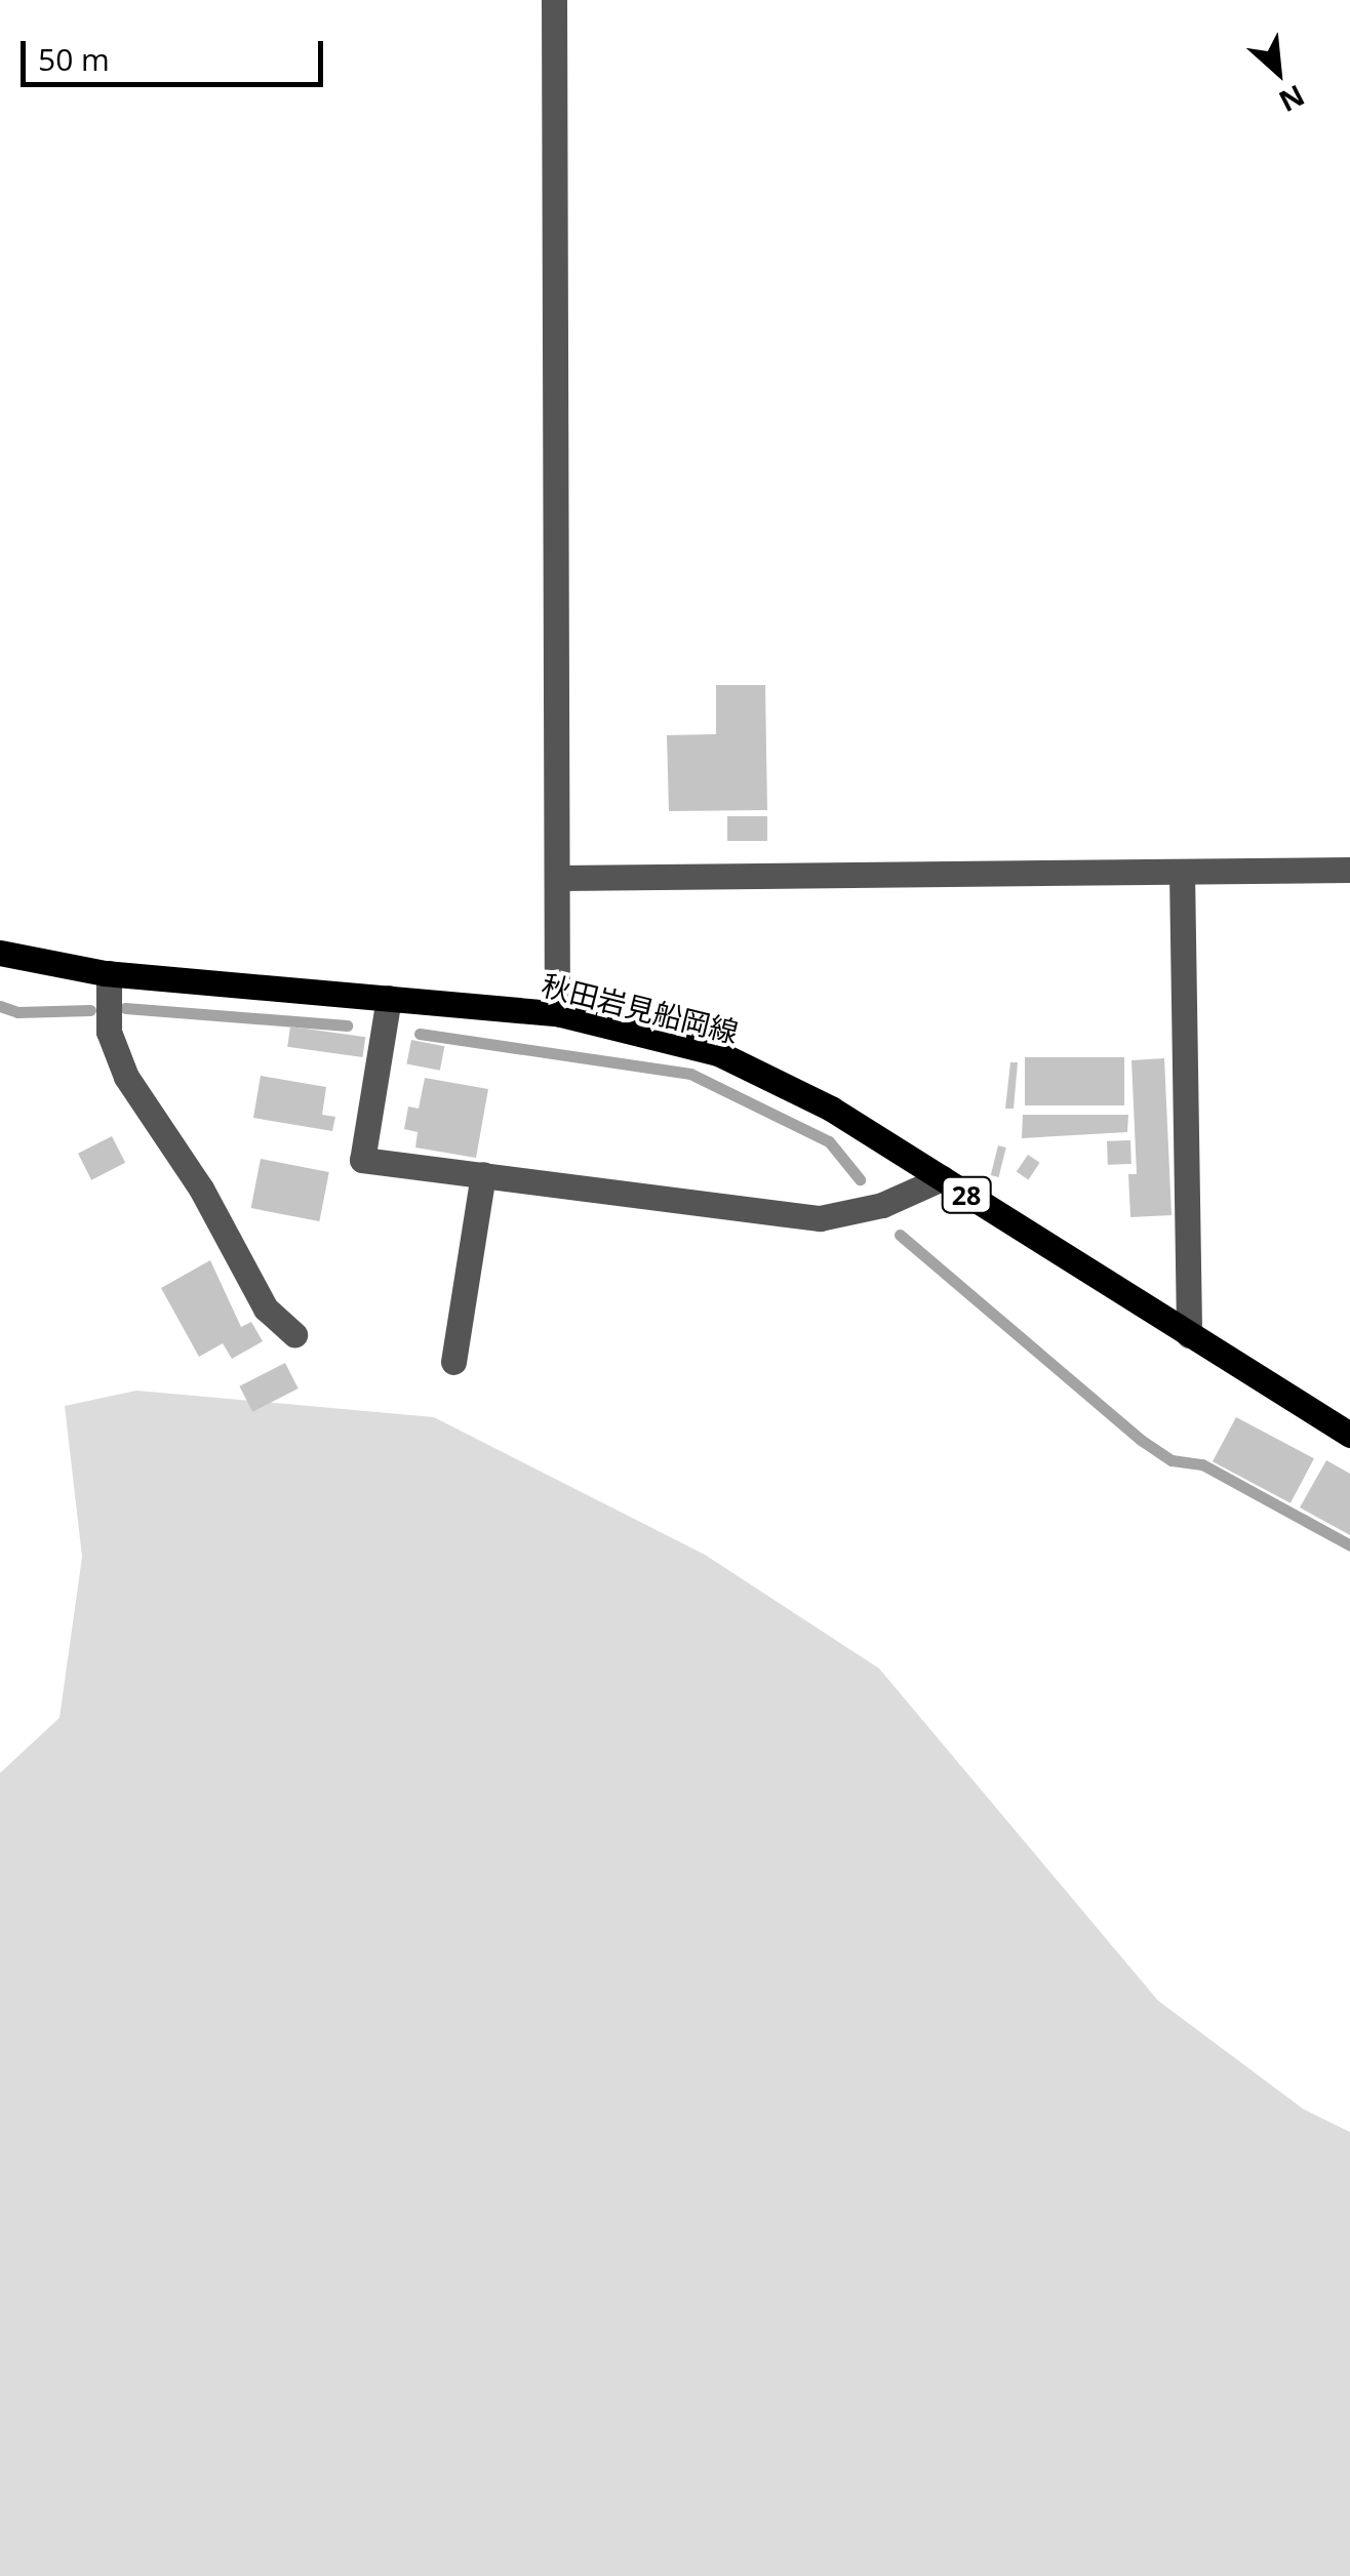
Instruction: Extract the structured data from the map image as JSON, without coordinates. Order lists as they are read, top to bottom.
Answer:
{
  "streets": {
    "main road": ["秋田岩見船岡線", "28"]
  },
  "scale_bar": "50 m",
  "north": "bottom right"
}
